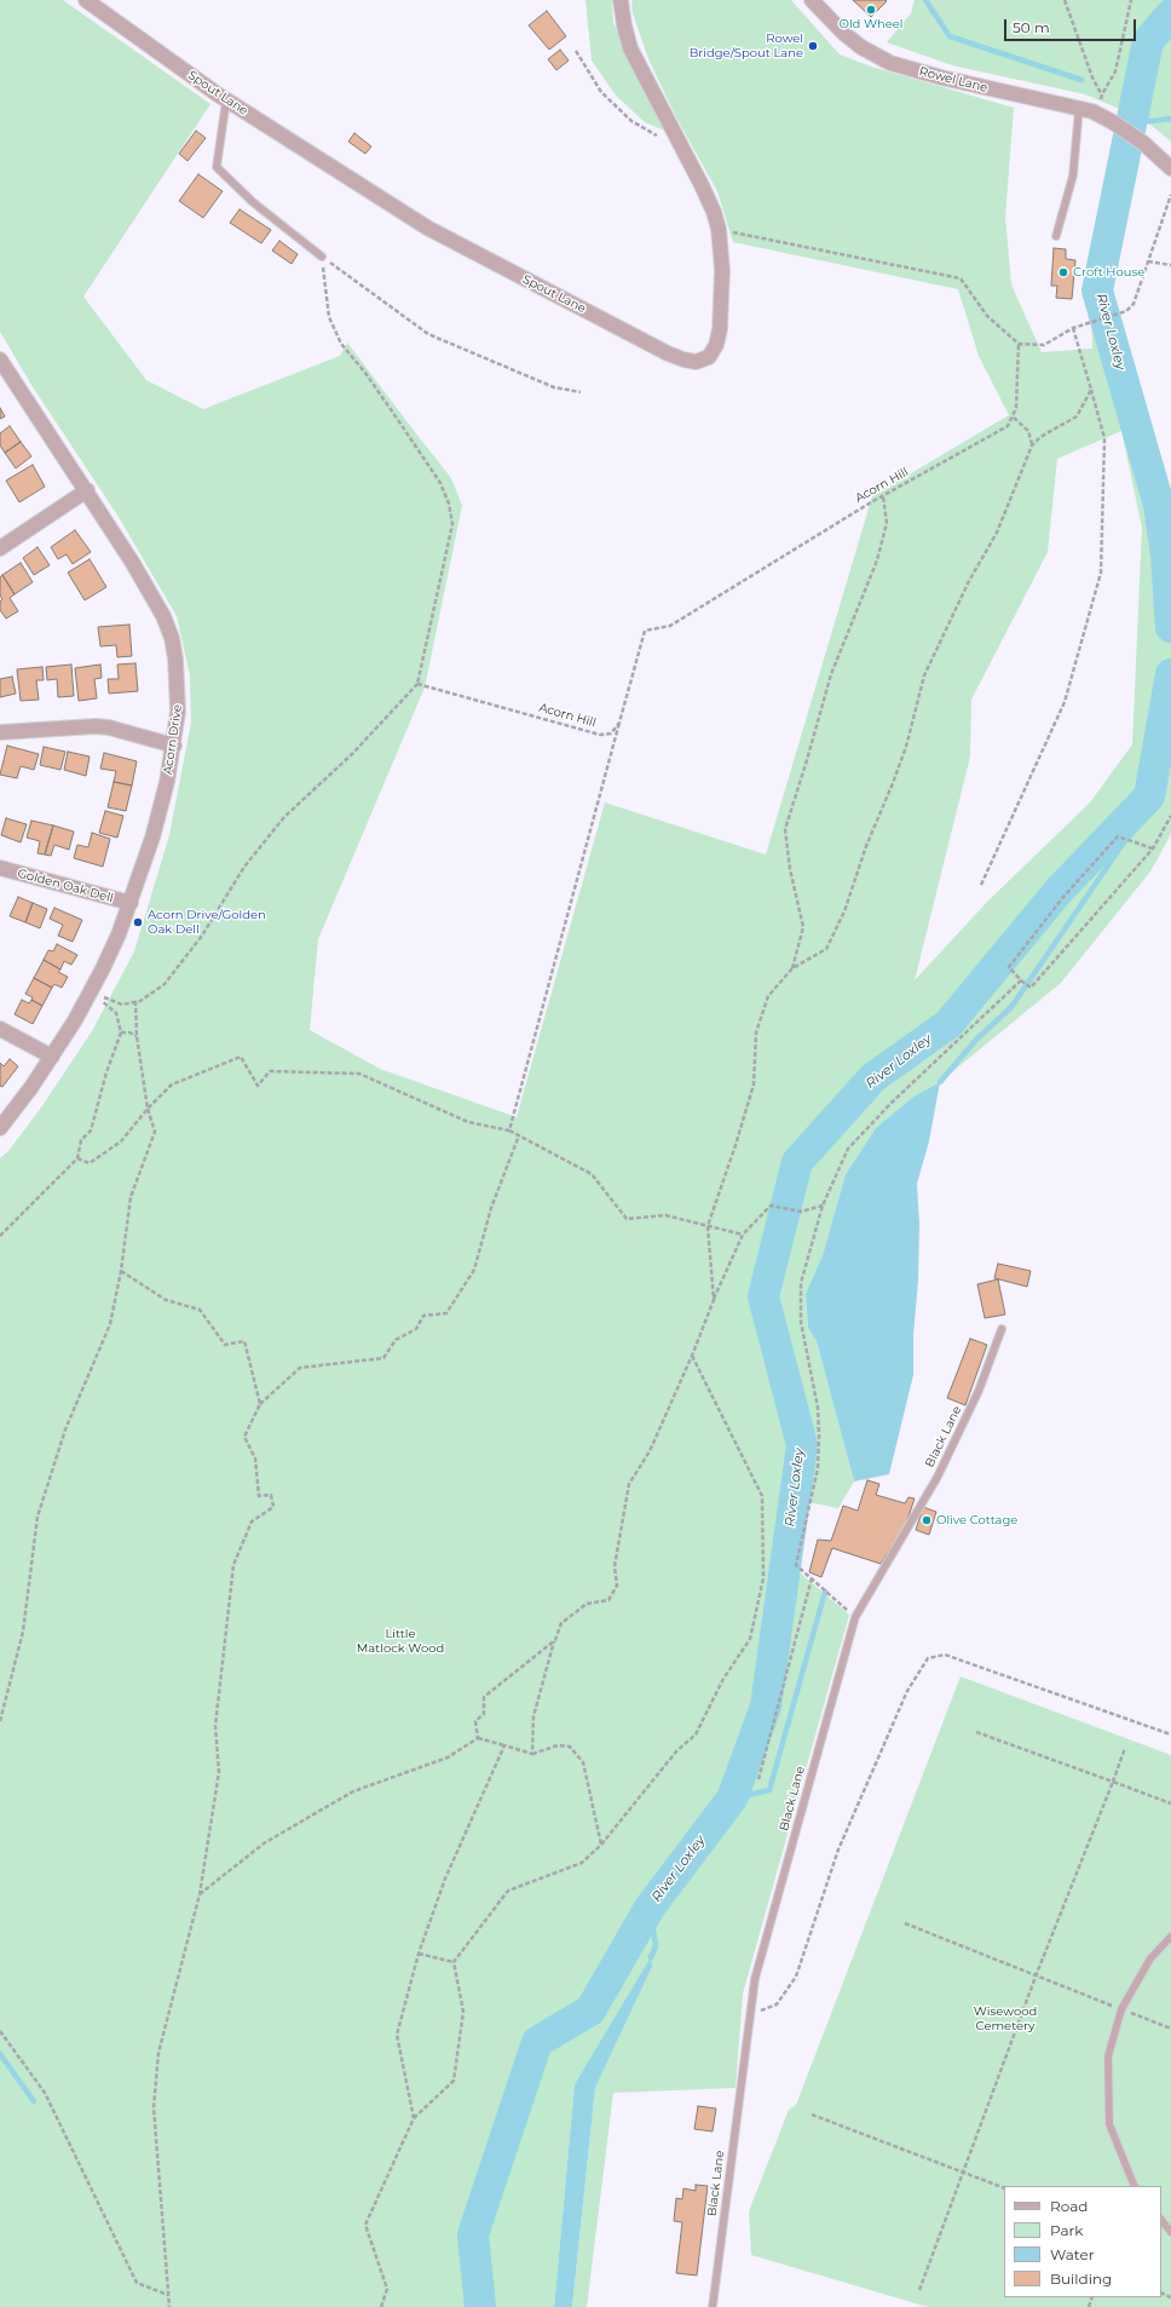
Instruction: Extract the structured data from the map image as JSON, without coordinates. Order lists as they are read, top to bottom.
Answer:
{
  "streets": {
    "street": [
      "Rowel Lane",
      "Spout Lane",
      "Acorn Drive",
      "Golden Oak Dell"
    ],
    "lane": ["Black Lane"],
    "path": ["Acorn Hill"]
  },
  "crossings": [
    ["Acorn Drive", "Golden Oak Dell"]
  ],
  "water": ["River Loxley"],
  "parks": ["Little Matlock Wood", "Wisewood Cemetery"],
  "places": [
    "Old Wheel",
    "Rowel Bridge/Spout Lane",
    "Croft House",
    "Acorn Drive/Golden Oak Dell",
    "Olive Cottage"
  ],
  "legend": [
    "Road",
    "Park",
    "Water",
    "Building"
  ],
  "scale_bar": "50 m"
}
